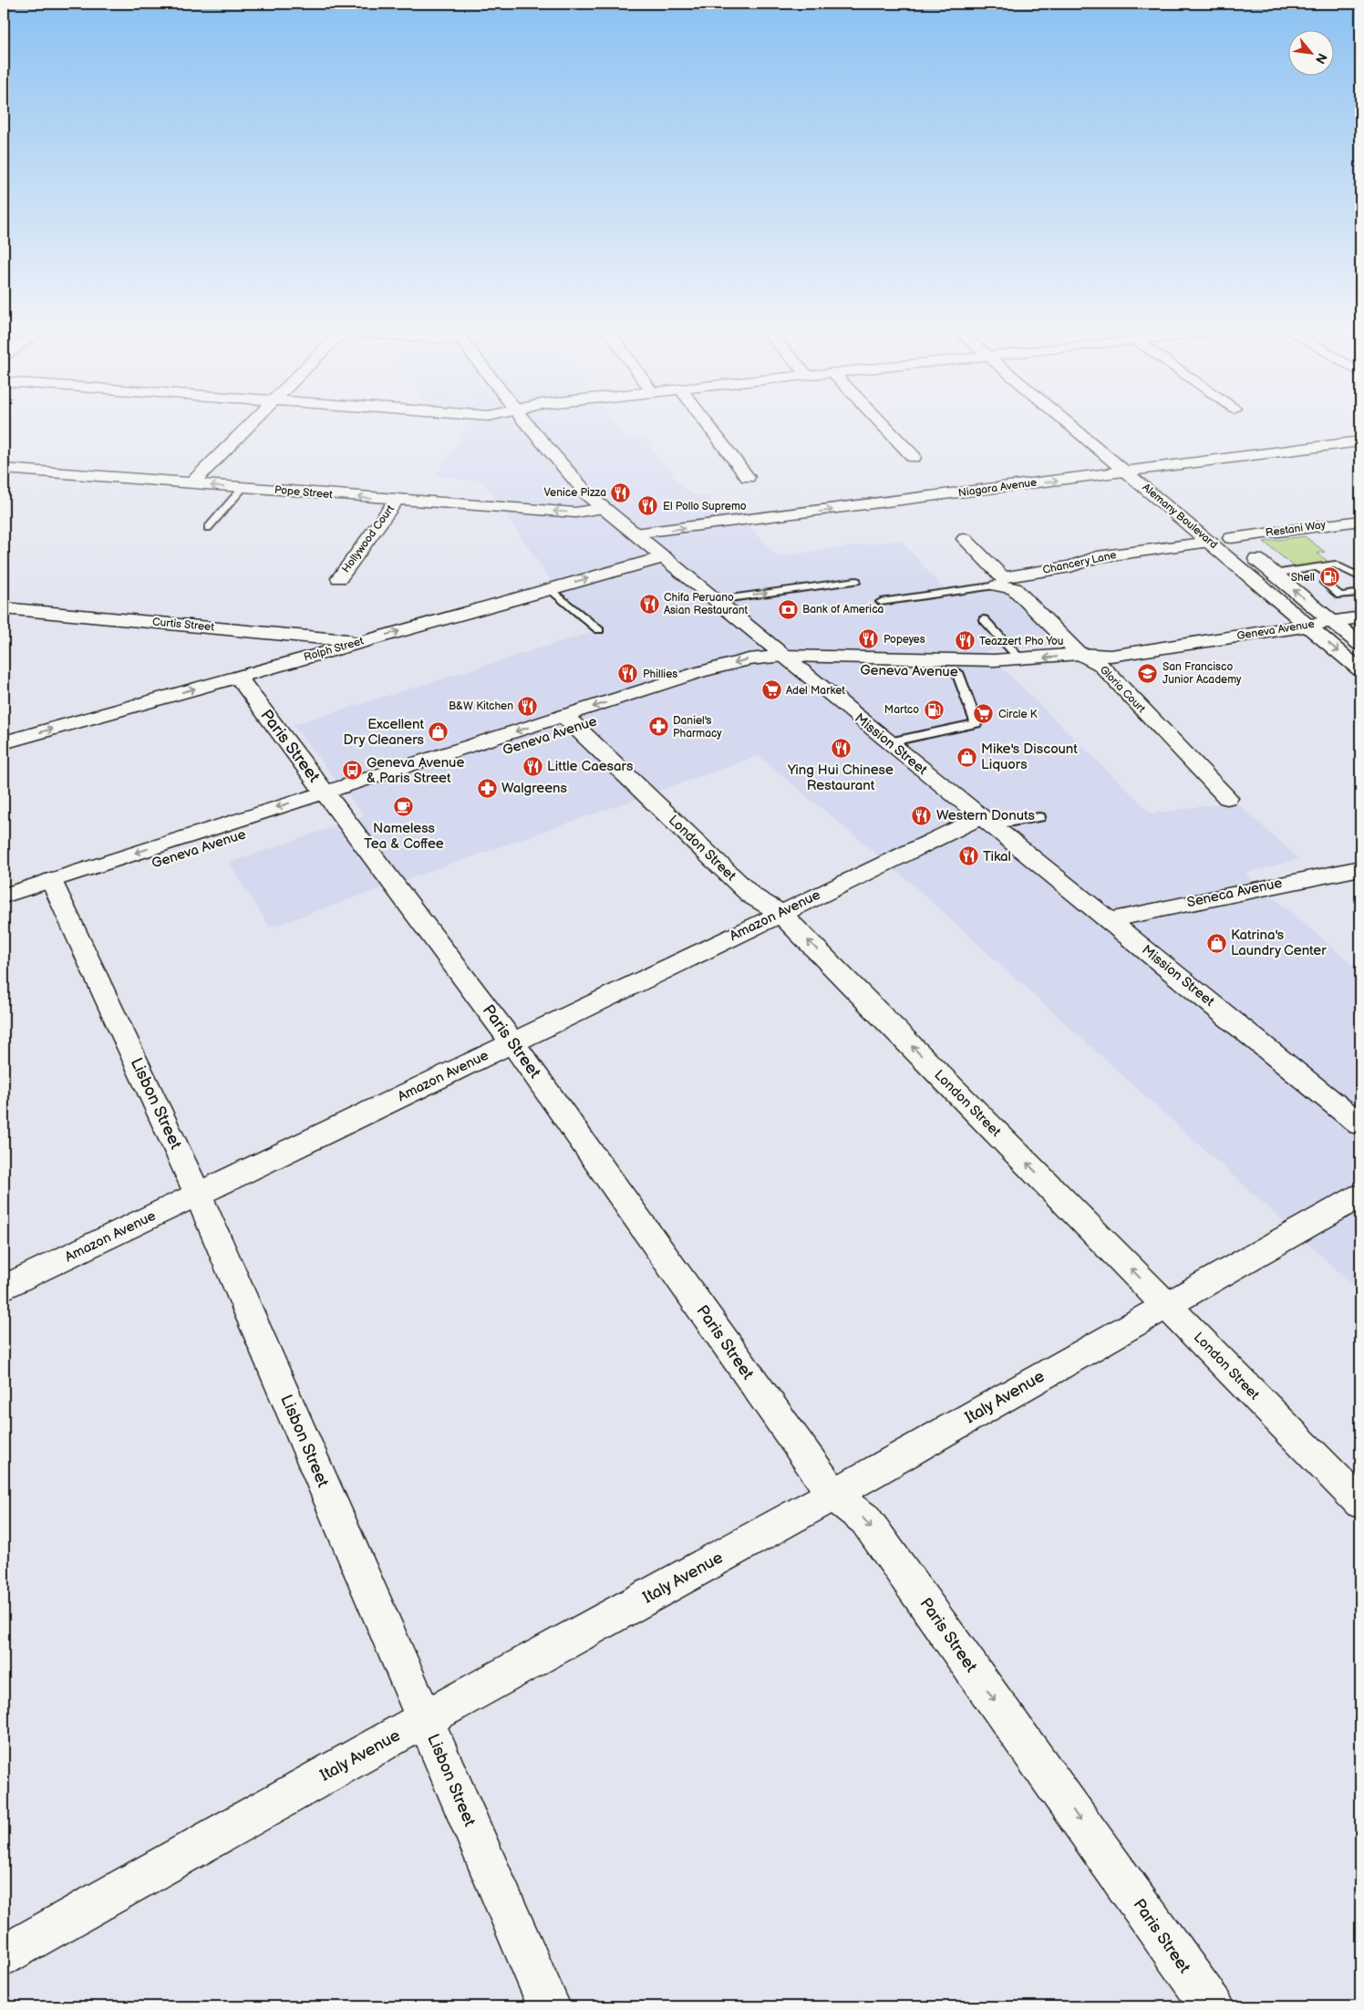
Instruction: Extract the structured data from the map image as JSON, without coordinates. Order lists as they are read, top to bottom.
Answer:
{
  "streets": {
    "street": [
      "Niagara Avenue",
      "Pope Street",
      "Alemany Boulevard",
      "Restani Way",
      "Hollywood Court",
      "Chancery Lane",
      "Curtis Street",
      "Geneva Avenue",
      "Rolph Street",
      "Gloria Court",
      "Mission Street",
      "Paris Street",
      "London Street",
      "Seneca Avenue",
      "Amazon Avenue",
      "Lisbon Street",
      "Italy Avenue"
    ]
  },
  "crossings": [
    ["Niagara Avenue", "Alemany Boulevard"],
    ["Niagara Avenue", "Mission Street"],
    ["Pope Street", "Hollywood Court"],
    ["Pope Street", "Mission Street"],
    ["Alemany Boulevard", "Restani Way"],
    ["Alemany Boulevard", "Chancery Lane"],
    ["Alemany Boulevard", "Geneva Avenue"],
    ["Chancery Lane", "Gloria Court"],
    ["Curtis Street", "Rolph Street"],
    ["Geneva Avenue", "Gloria Court"],
    ["Geneva Avenue", "Mission Street"],
    ["Geneva Avenue", "Paris Street"],
    ["Geneva Avenue", "London Street"],
    ["Geneva Avenue", "Lisbon Street"],
    ["Rolph Street", "Mission Street"],
    ["Rolph Street", "Paris Street"],
    ["Mission Street", "Seneca Avenue"],
    ["Mission Street", "Amazon Avenue"],
    ["Paris Street", "Amazon Avenue"],
    ["Paris Street", "Italy Avenue"],
    ["London Street", "Amazon Avenue"],
    ["London Street", "Italy Avenue"],
    ["Amazon Avenue", "Lisbon Street"],
    ["Lisbon Street", "Italy Avenue"]
  ],
  "one_way": [
    "Niagara Avenue",
    "Pope Street",
    "Rolph Street",
    "Paris Street",
    "London Street"
  ],
  "places": {
    "restaurant": [
      "Venice Pizza",
      "El Pollo Supremo",
      "Chifa Peruano Asian Restaurant",
      "Popeyes",
      "Teazzert Pho You",
      "Phillies",
      "B&W Kitchen",
      "Ying Hui Chinese Restaurant",
      "Little Caesars",
      "Western Donuts",
      "Tikal"
    ],
    "fuel station": ["Shell", "Martco"],
    "bank": ["Bank of America"],
    "school or university": ["San Francisco Junior Academy"],
    "supermarket": ["Adel Market", "Circle K"],
    "pharmacy": ["Daniel's Pharmacy", "Walgreens"],
    "shop": ["Excellent Dry Cleaners", "Mike's Discount Liquors", "Katrina's Laundry Center"],
    "bus stop": ["Geneva Avenue & Paris Street"],
    "cafe": ["Nameless Tea & Coffee"]
  },
  "north": "bottom right"
}
